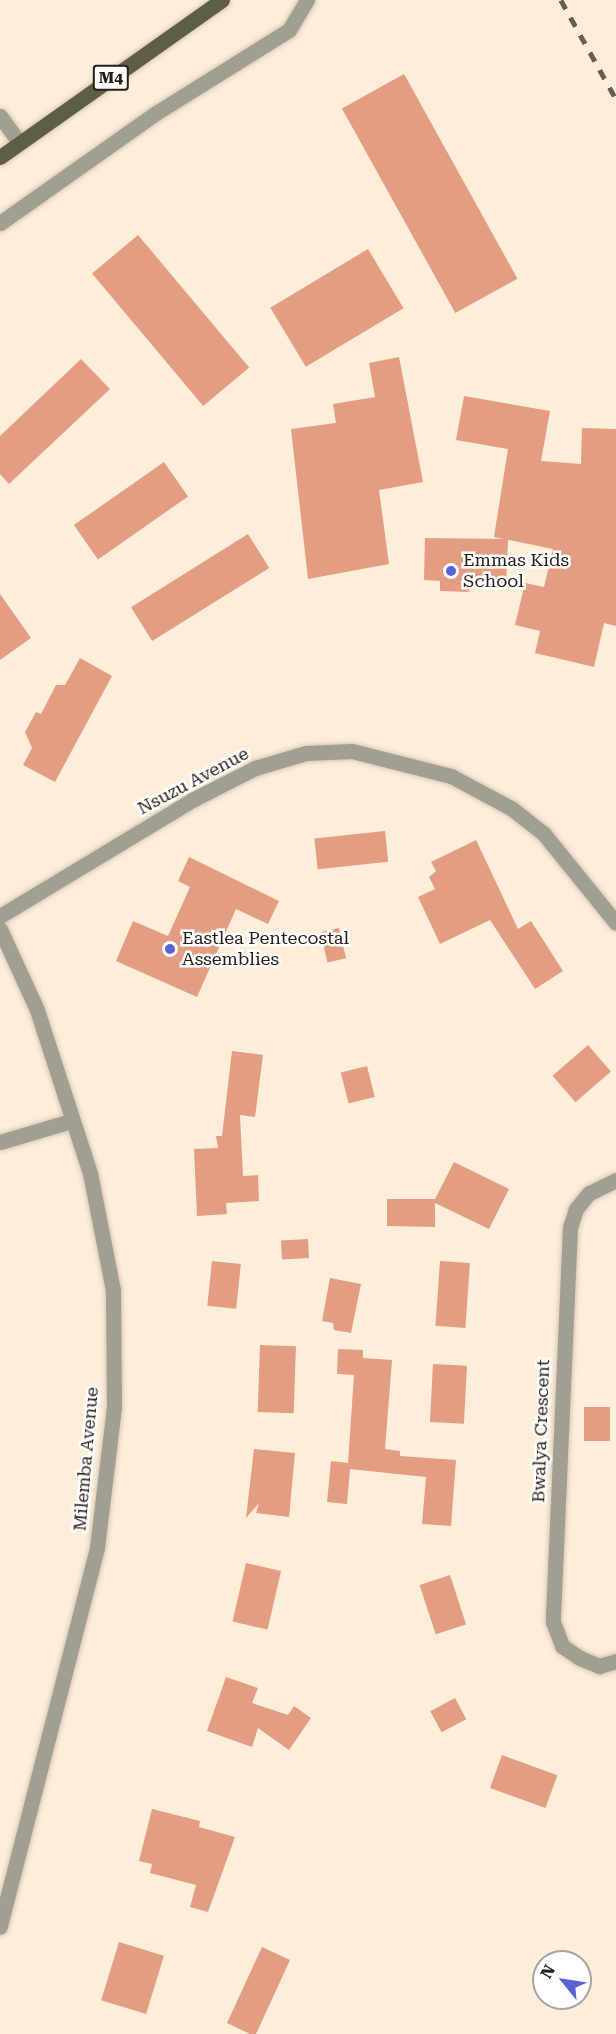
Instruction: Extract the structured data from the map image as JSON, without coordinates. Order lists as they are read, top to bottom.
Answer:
{
  "streets": {
    "main road": ["M4"],
    "street": ["Nsuzu Avenue", "Bwalya Crescent", "Milemba Avenue"]
  },
  "places": ["Emmas Kids School", "Eastlea Pentecostal Assemblies"],
  "north": "top left"
}
